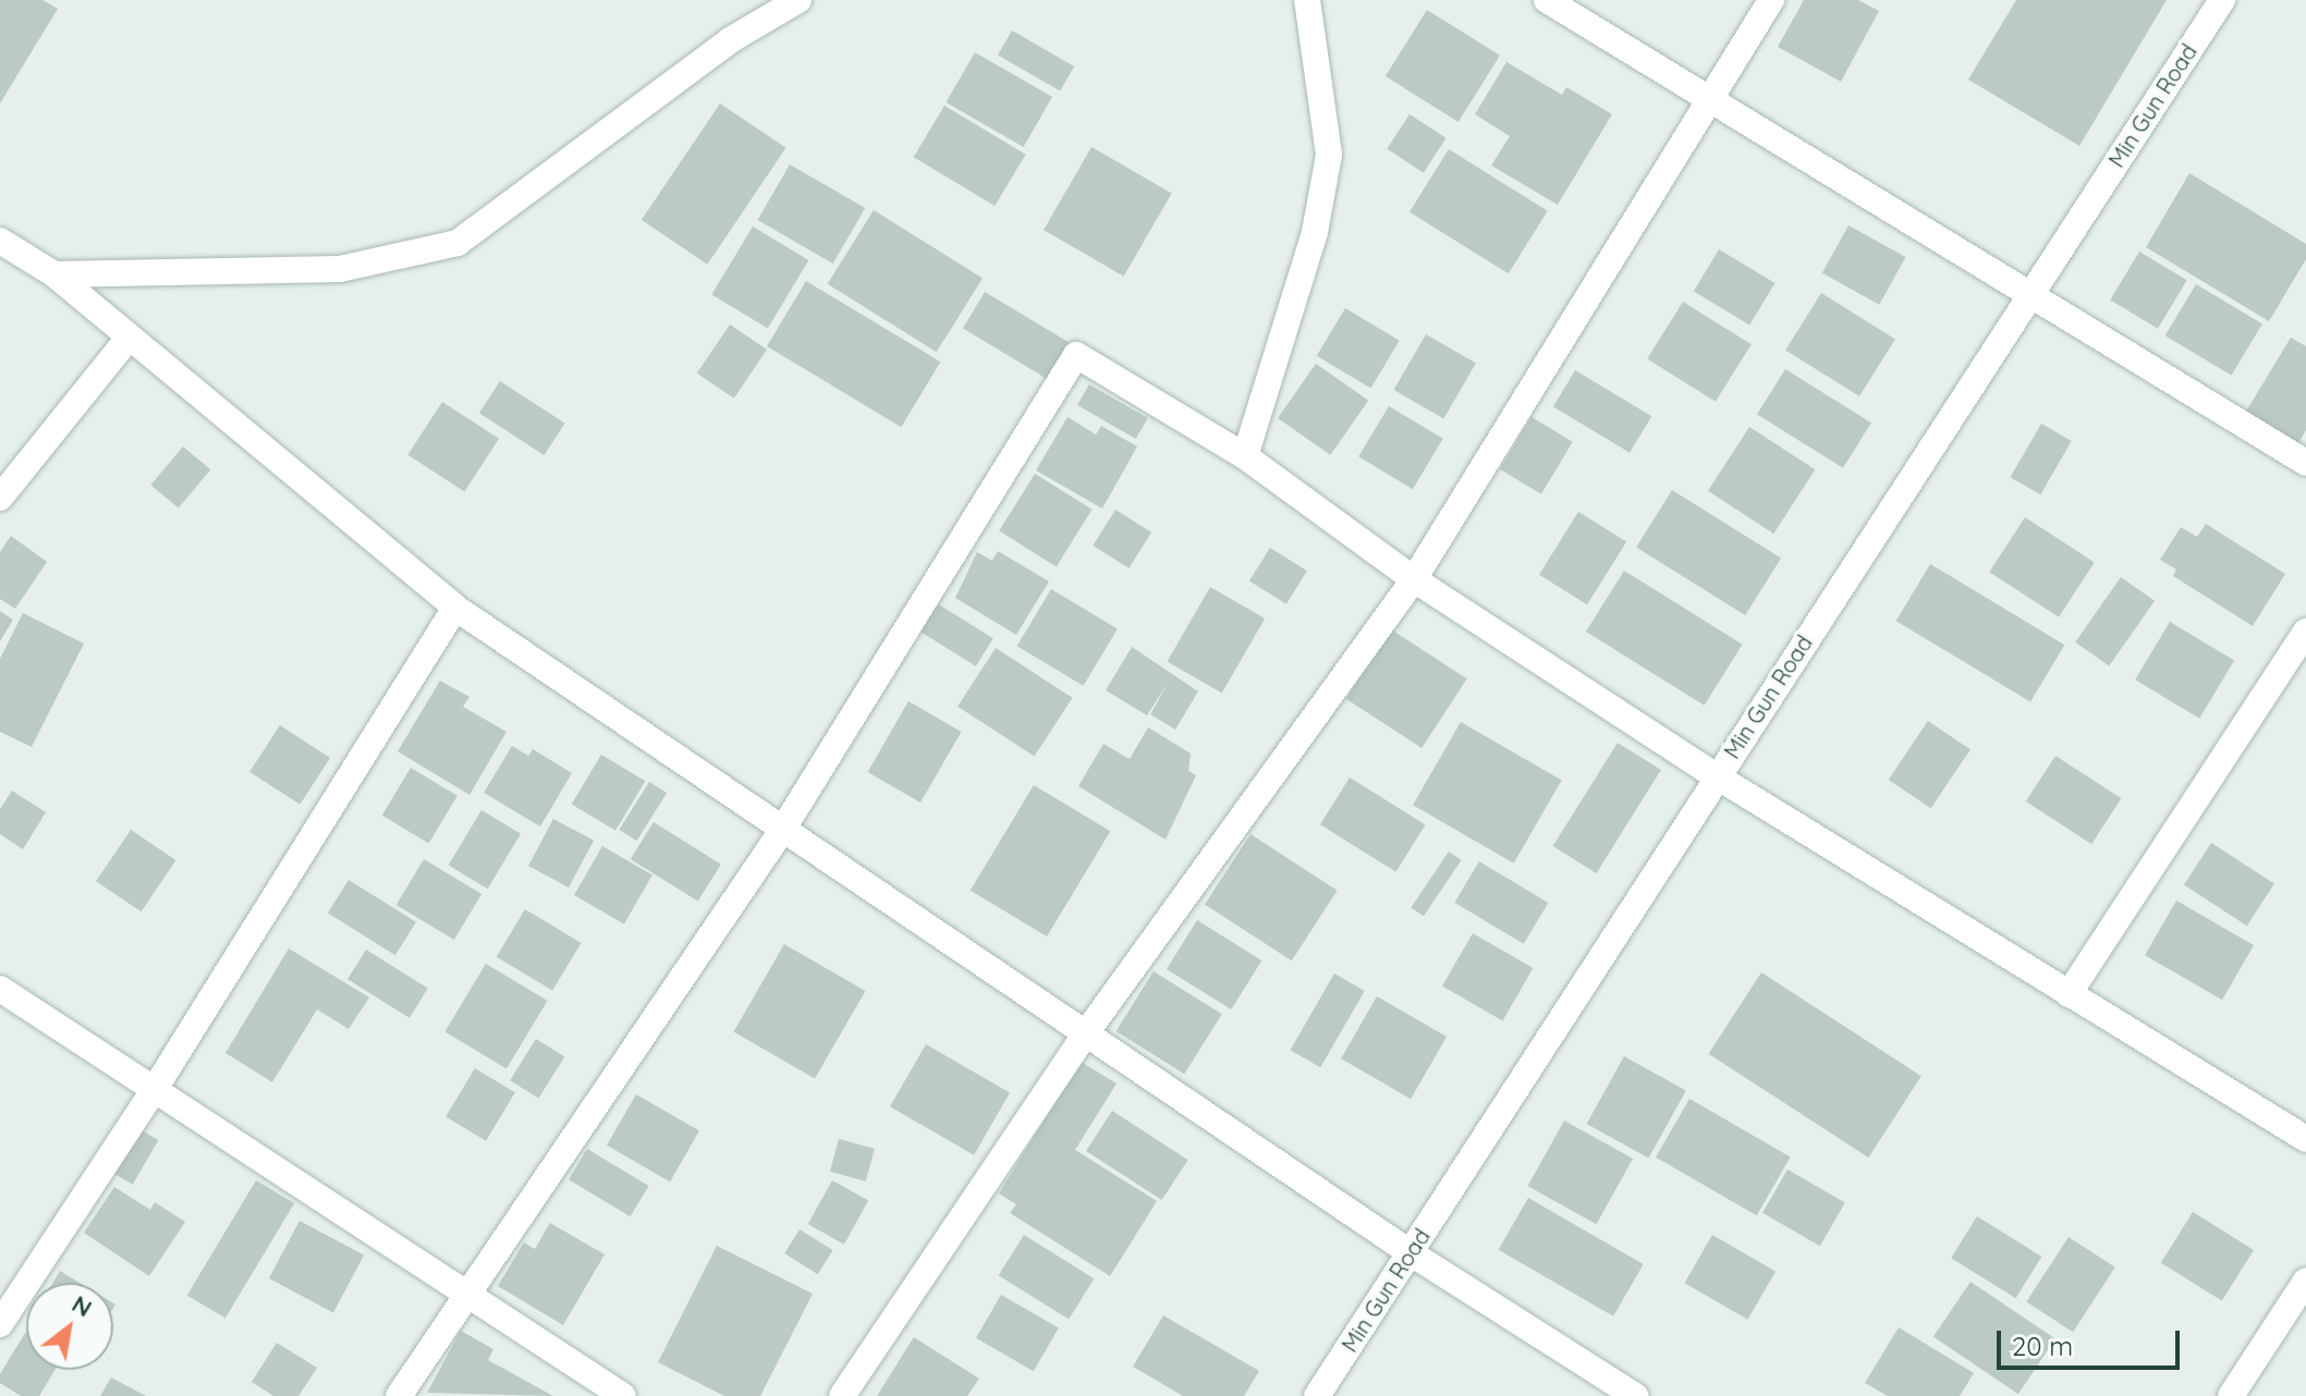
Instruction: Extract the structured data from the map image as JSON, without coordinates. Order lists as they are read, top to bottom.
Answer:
{
  "streets": {
    "street": ["Min Gun Road"]
  },
  "scale_bar": "20 m",
  "north": "top right"
}
